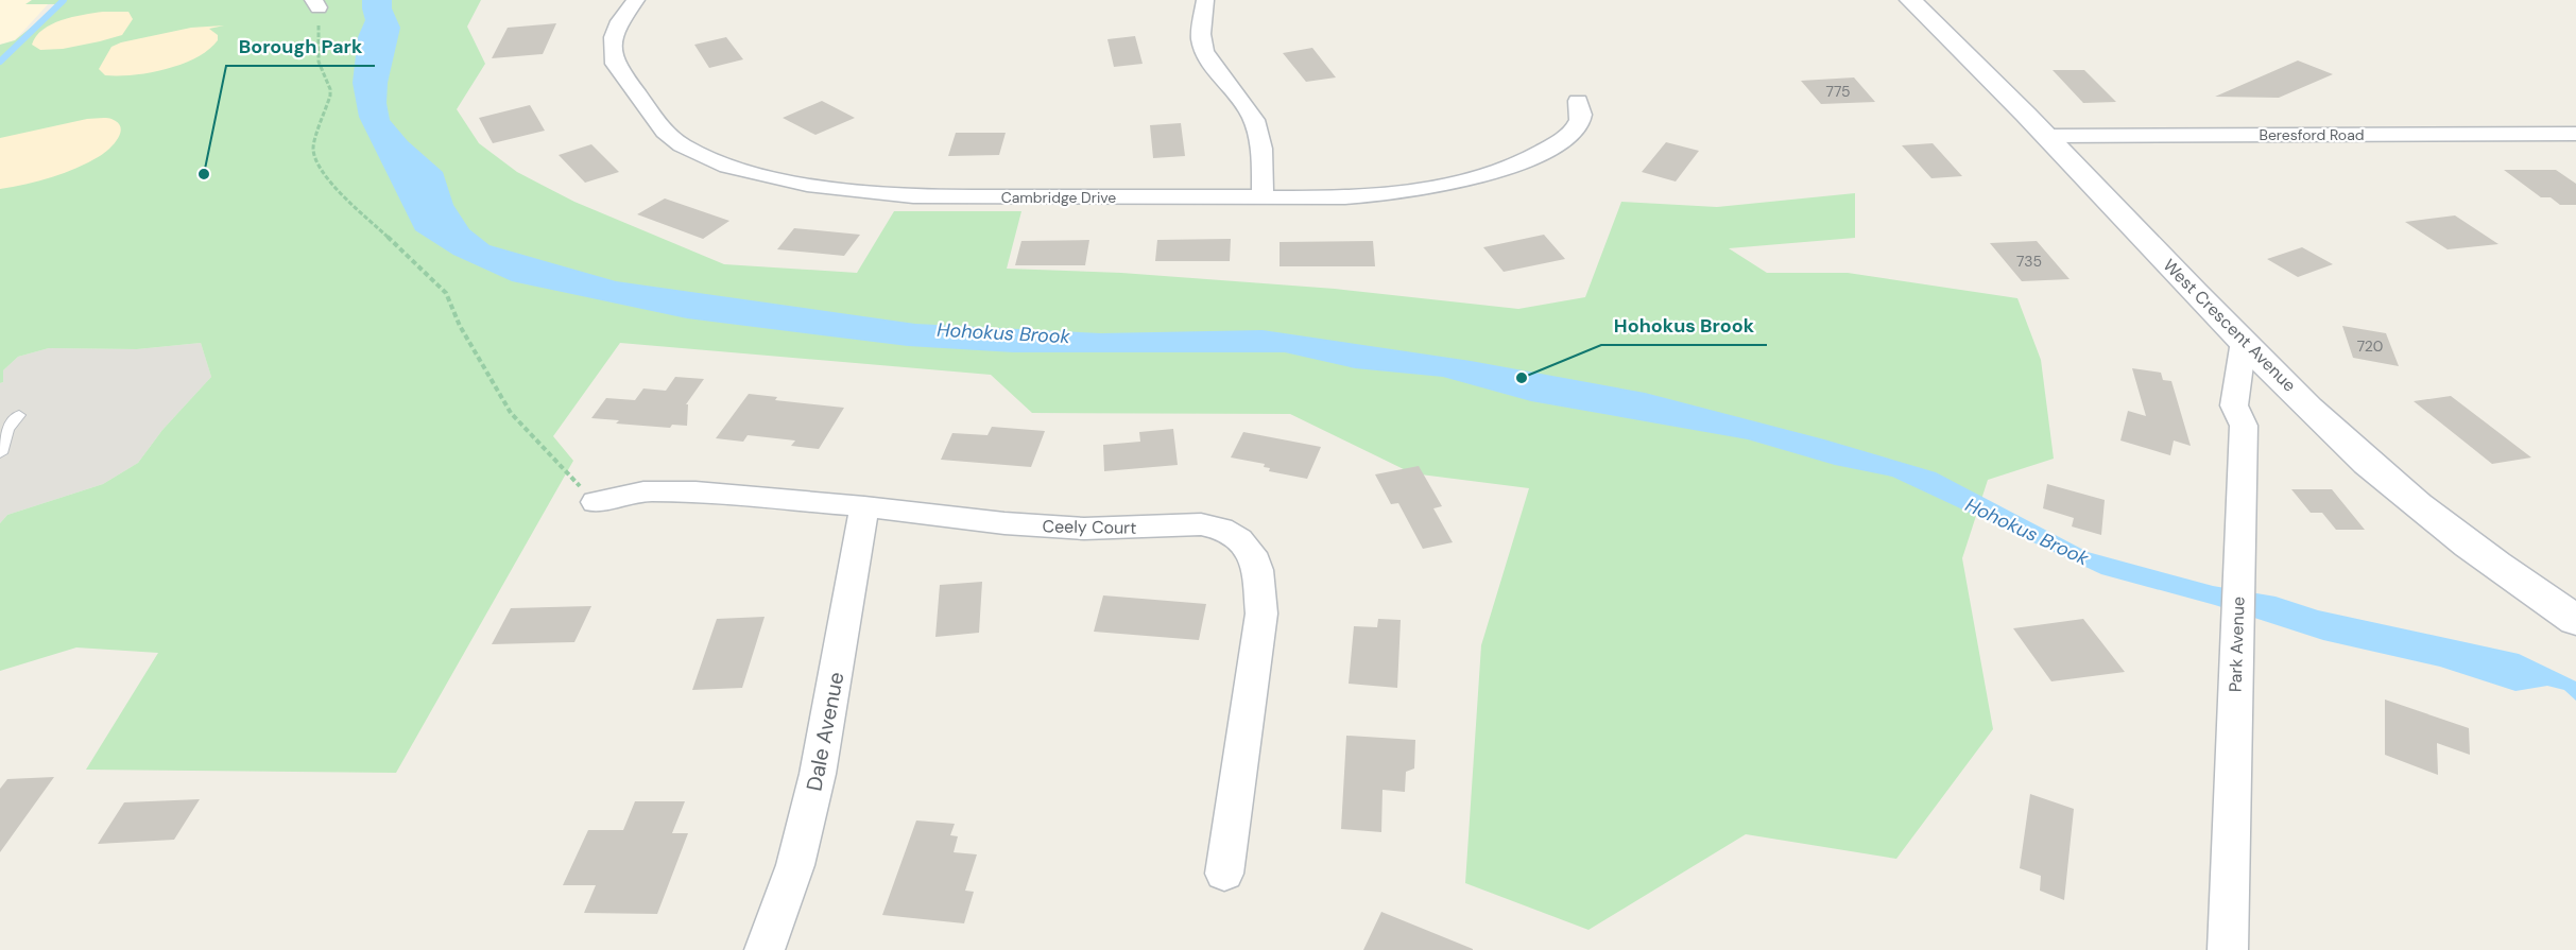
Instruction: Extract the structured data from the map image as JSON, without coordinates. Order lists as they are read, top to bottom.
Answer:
{
  "streets": {
    "main road": ["West Crescent Avenue"],
    "street": [
      "Beresford Road",
      "Cambridge Drive",
      "Ceely Court",
      "Park Avenue",
      "Dale Avenue"
    ]
  },
  "crossings": [
    ["Beresford Road", "West Crescent Avenue"],
    ["West Crescent Avenue", "Park Avenue"],
    ["Ceely Court", "Dale Avenue"]
  ],
  "water": ["Hohokus Brook"],
  "places": ["Borough Park", "Hohokus Brook"],
  "house_numbers": ["775", "735", "720"]
}
